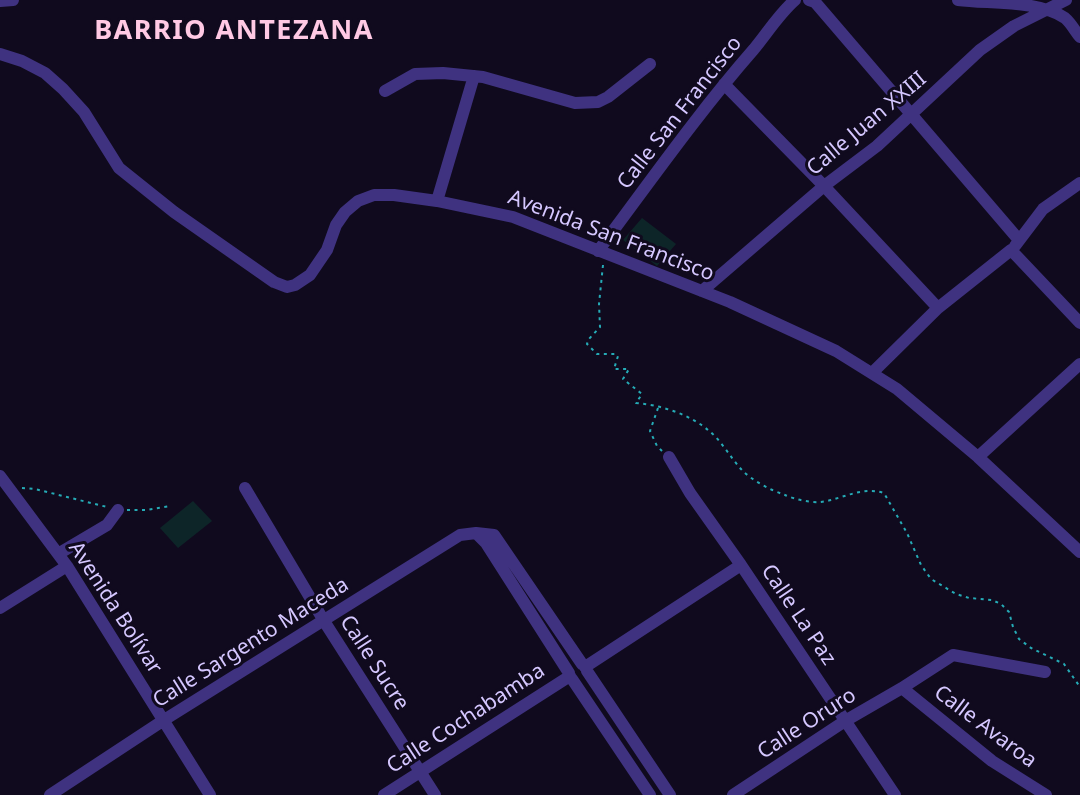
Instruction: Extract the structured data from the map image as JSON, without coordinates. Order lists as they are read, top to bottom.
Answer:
{
  "streets": {
    "street": [
      "Calle San Francisco",
      "Calle Juan XXIII",
      "Avenida San Francisco",
      "Avenida Bolívar",
      "Calle La Paz",
      "Calle Sargento Maceda",
      "Calle Sucre",
      "Calle Cochabamba",
      "Calle Oruro",
      "Calle Avaroa"
    ]
  },
  "crossings": [
    ["Calle San Francisco", "Avenida San Francisco"],
    ["Calle Juan XXIII", "Avenida San Francisco"],
    ["Avenida Bolívar", "Calle Sargento Maceda"],
    ["Calle La Paz", "Calle Oruro"],
    ["Calle Sargento Maceda", "Calle Sucre"],
    ["Calle Sucre", "Calle Cochabamba"],
    ["Calle Oruro", "Calle Avaroa"]
  ],
  "districts": ["BARRIO ANTEZANA"]
}
